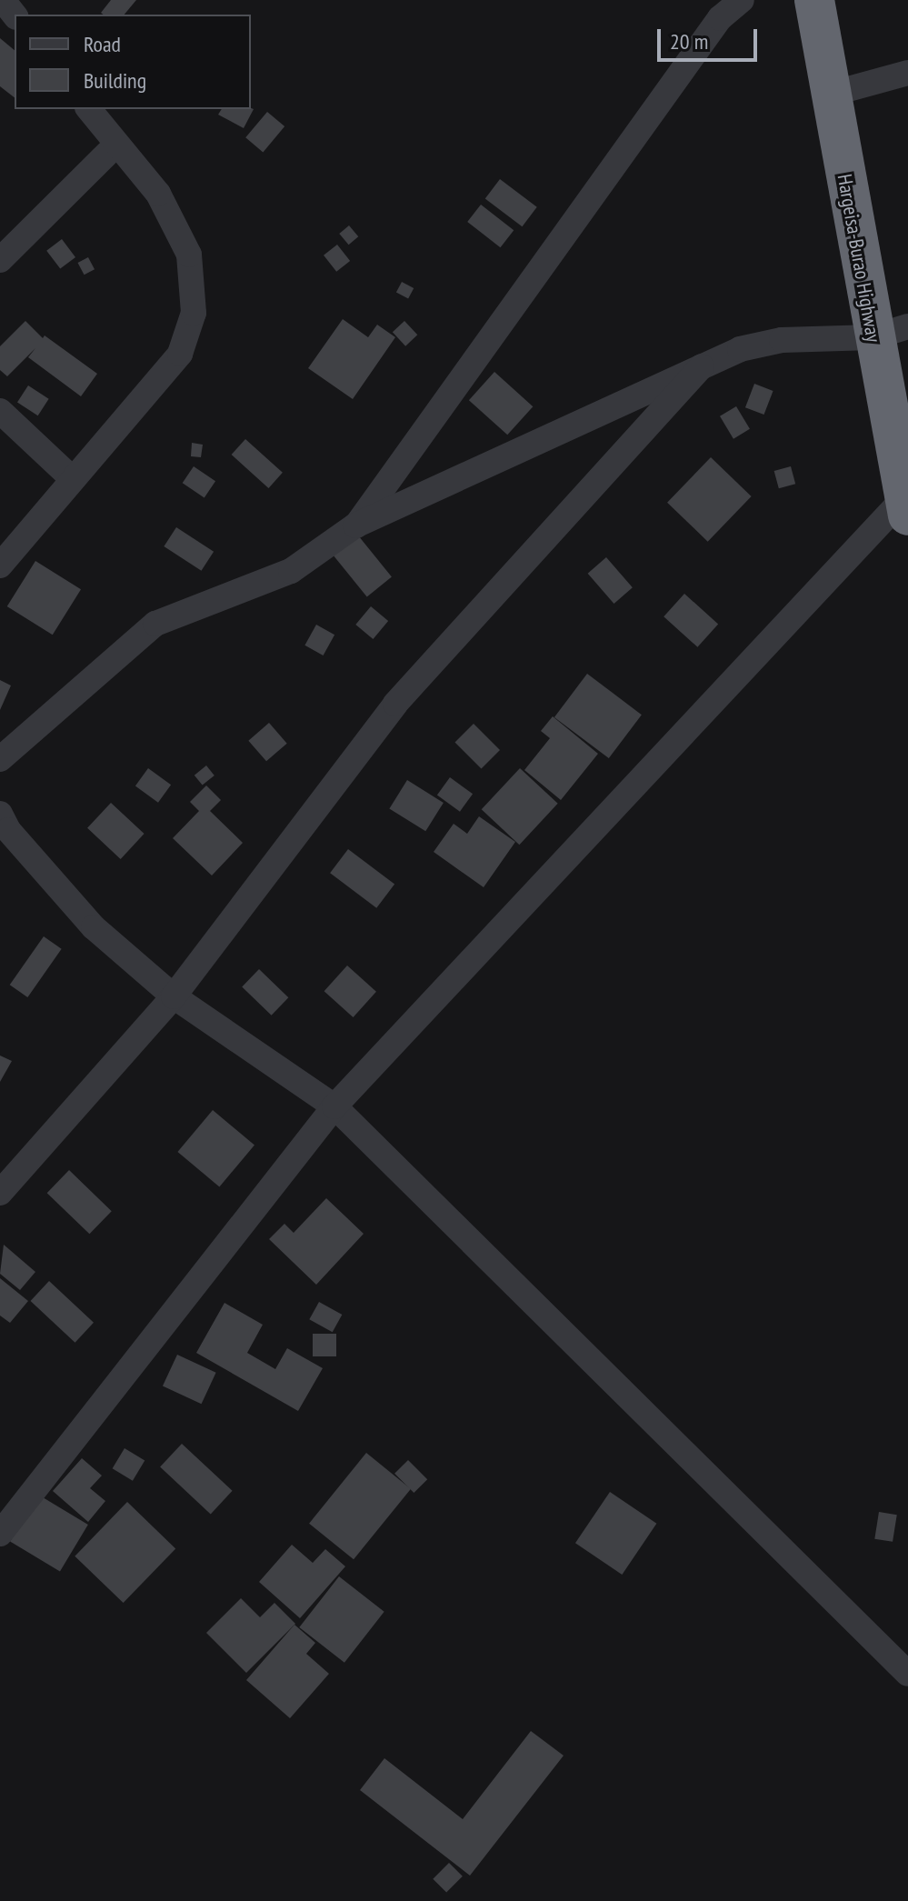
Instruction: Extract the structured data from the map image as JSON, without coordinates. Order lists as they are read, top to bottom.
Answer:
{
  "streets": {
    "highway": ["Hargeisa-Burao Highway"]
  },
  "legend": ["Road", "Building"],
  "scale_bar": "20 m"
}
